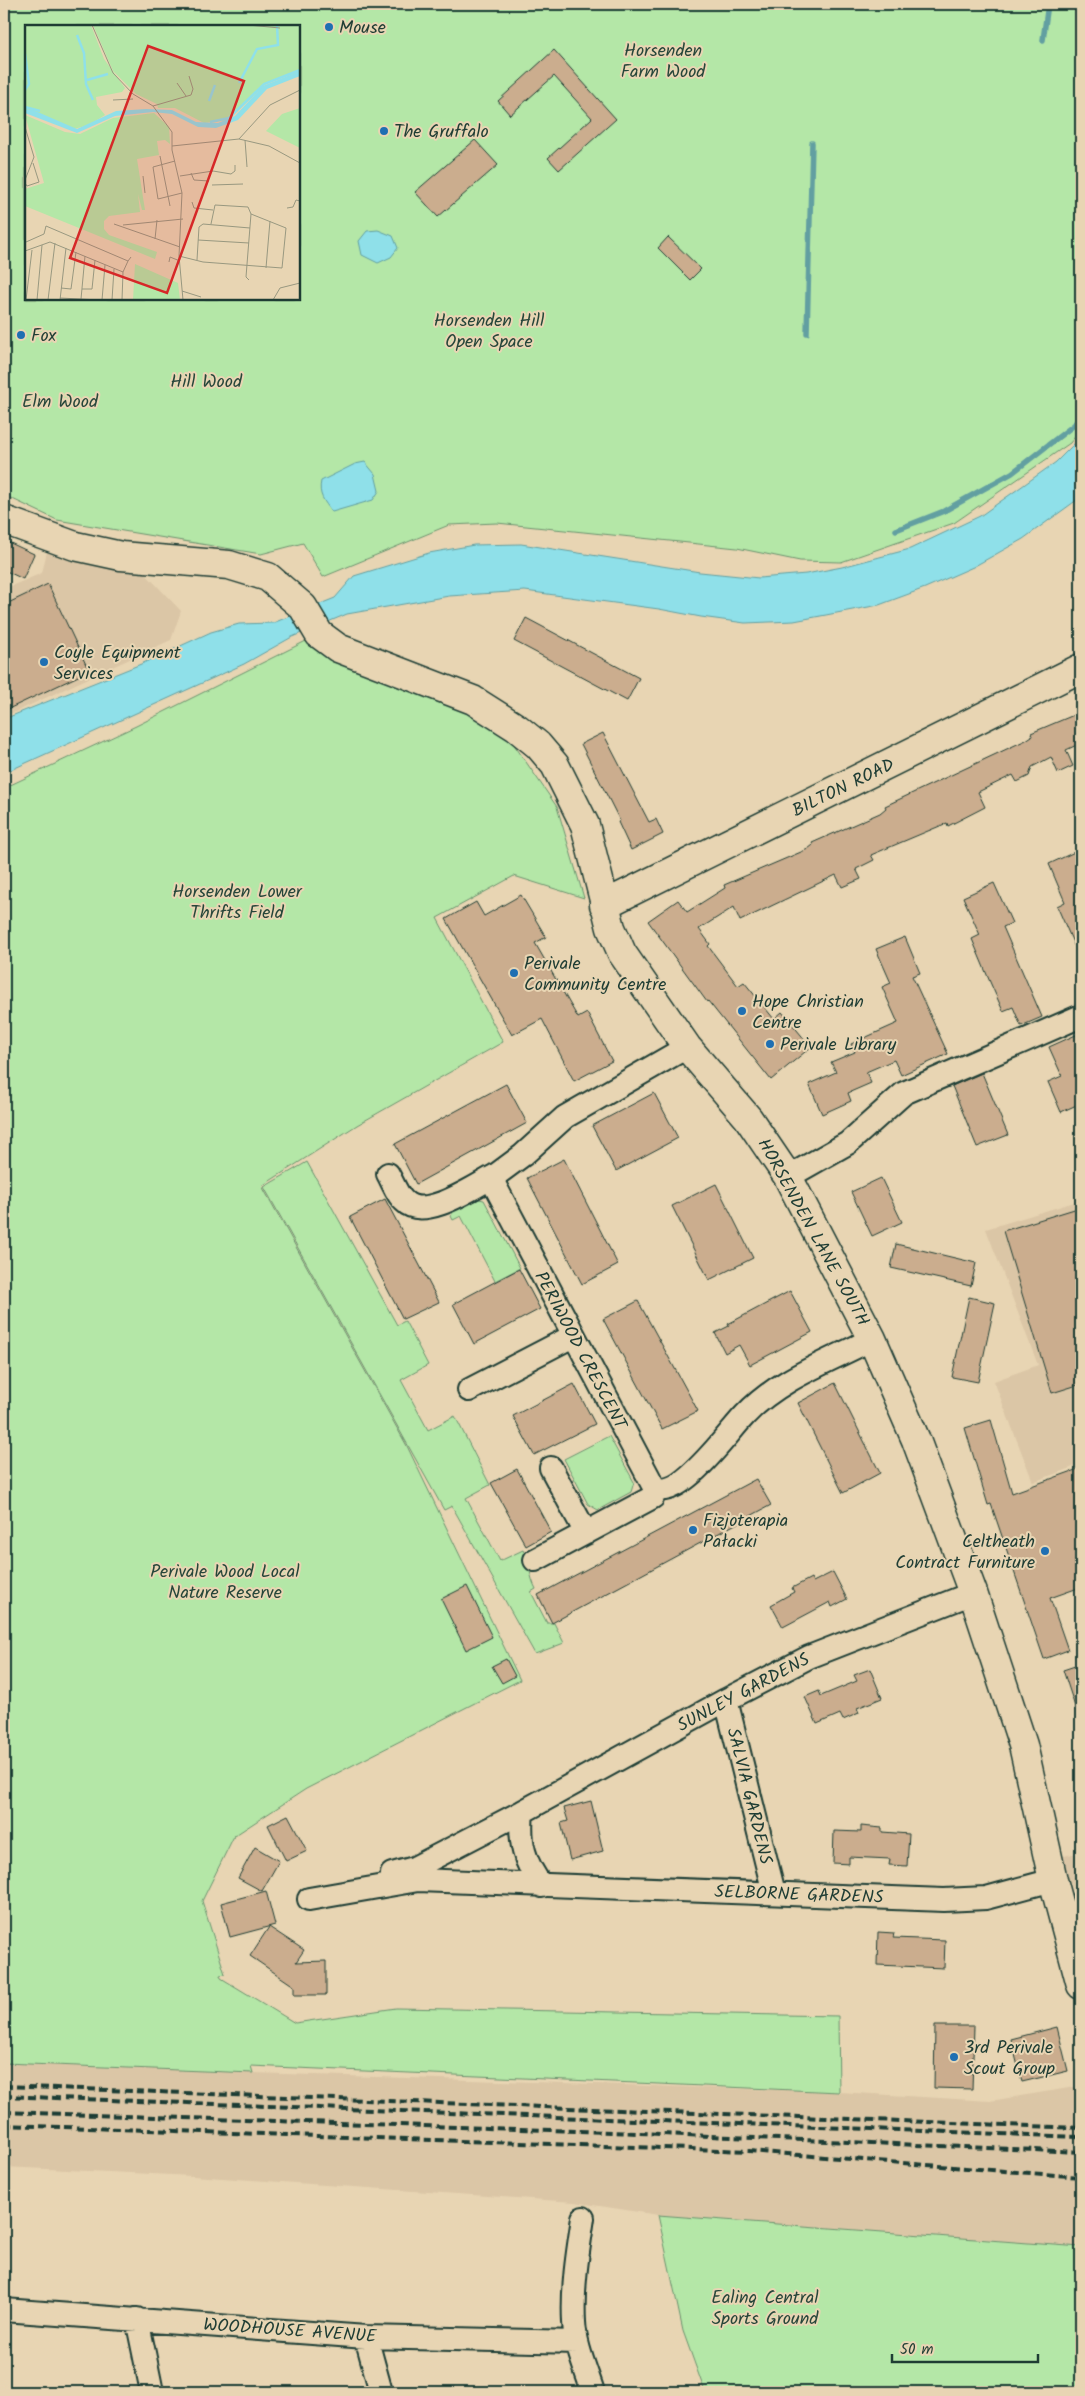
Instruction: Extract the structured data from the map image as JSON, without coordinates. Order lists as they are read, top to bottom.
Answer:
{
  "streets": {
    "street": [
      "BILTON ROAD",
      "HORSENDEN LANE SOUTH",
      "PERIWOOD CRESCENT",
      "SUNLEY GARDENS",
      "SALVIA GARDENS",
      "SELBORNE GARDENS",
      "WOODHOUSE AVENUE"
    ]
  },
  "crossings": [
    ["BILTON ROAD", "HORSENDEN LANE SOUTH"],
    ["HORSENDEN LANE SOUTH", "SUNLEY GARDENS"],
    ["HORSENDEN LANE SOUTH", "SELBORNE GARDENS"],
    ["SUNLEY GARDENS", "SALVIA GARDENS"],
    ["SUNLEY GARDENS", "SELBORNE GARDENS"],
    ["SALVIA GARDENS", "SELBORNE GARDENS"]
  ],
  "parks": [
    "Horsenden Farm Wood",
    "Horsenden Hill Open Space",
    "Hill Wood",
    "Elm Wood",
    "Horsenden Lower Thrifts Field",
    "Perivale Wood Local Nature Reserve",
    "Ealing Central Sports Ground"
  ],
  "places": [
    "Mouse",
    "The Gruffalo",
    "Fox",
    "Coyle Equipment Services",
    "Perivale Community Centre",
    "Hope Christian Centre",
    "Perivale Library",
    "Fizjoterapia Pałacki",
    "Celtheath Contract Furniture",
    "3rd Perivale Scout Group"
  ],
  "scale_bar": "50 m"
}
